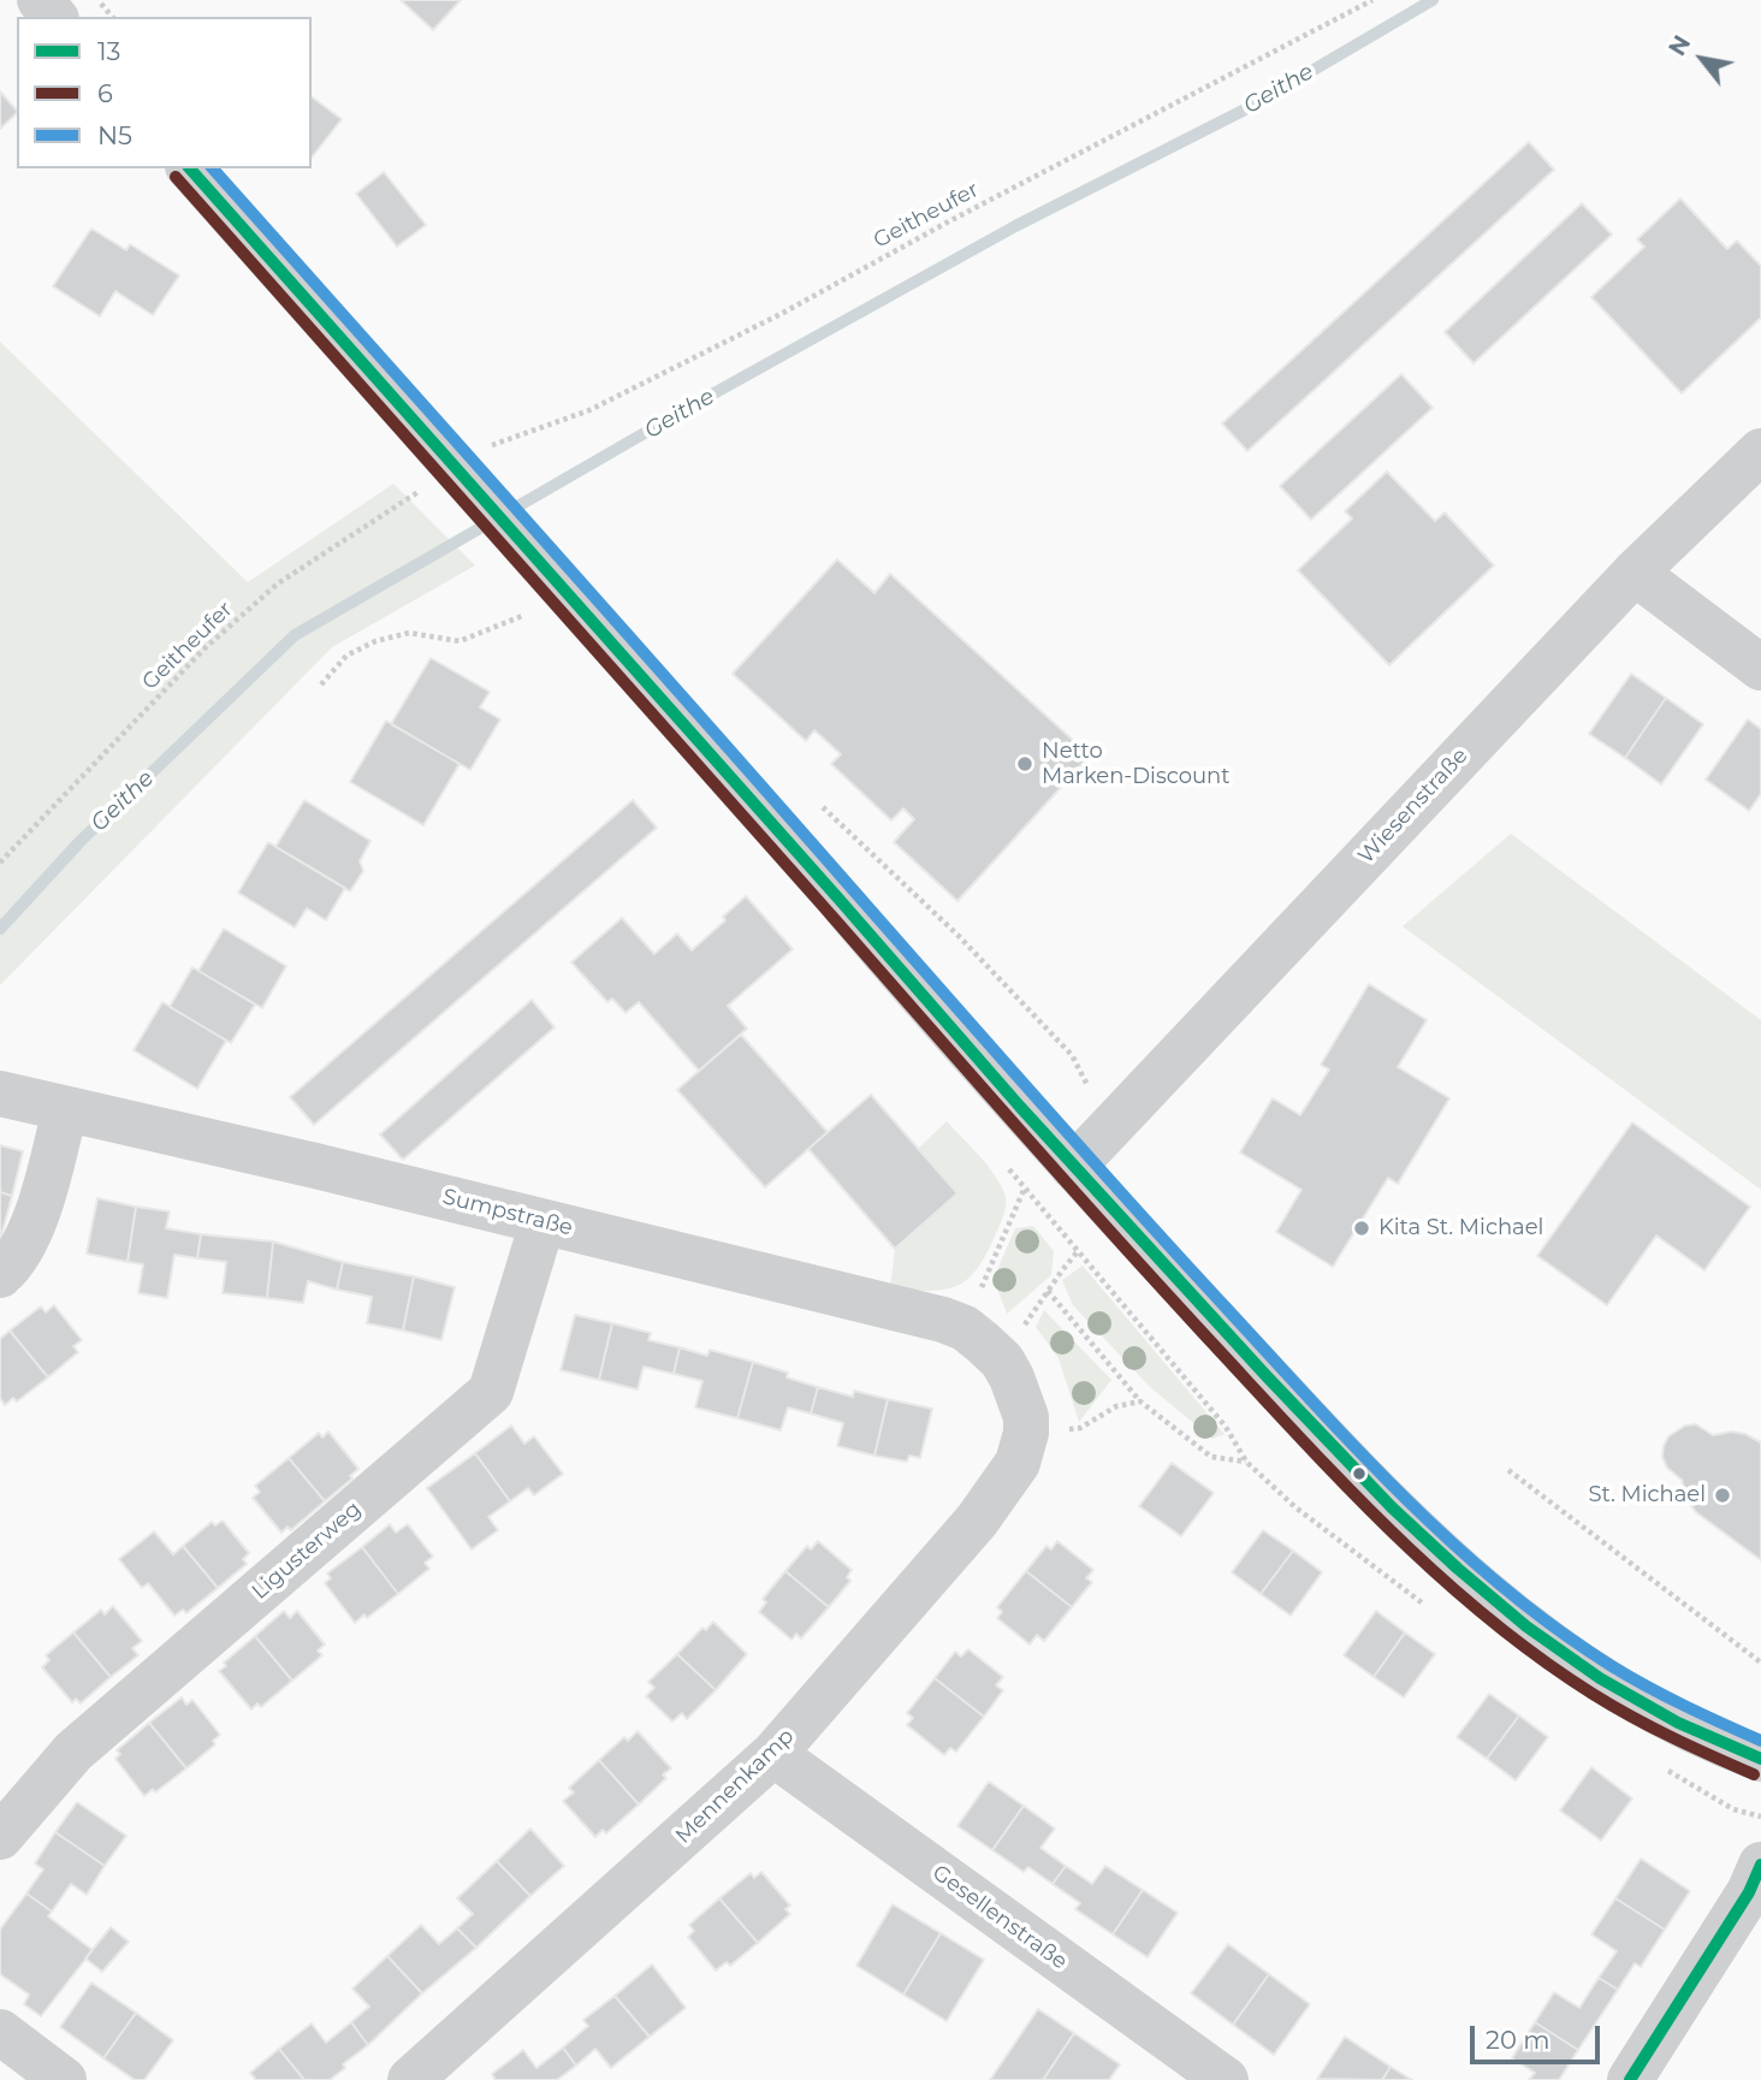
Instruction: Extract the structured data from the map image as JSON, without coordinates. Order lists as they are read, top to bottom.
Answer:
{
  "streets": {
    "street": [
      "Wiesenstraße",
      "Sumpstraße",
      "Ligusterweg",
      "Mennenkamp",
      "Gesellenstraße"
    ],
    "path": ["Geitheufer"]
  },
  "crossings": [
    ["Sumpstraße", "Ligusterweg"],
    ["Mennenkamp", "Gesellenstraße"]
  ],
  "water": ["Geithe"],
  "places": ["Netto Marken-Discount", "Kita St. Michael", "St. Michael"],
  "lines": ["transit line 13", "transit line N5", "transit line 6"],
  "legend": ["13", "6", "N5"],
  "scale_bar": "20 m",
  "north": "top left"
}
